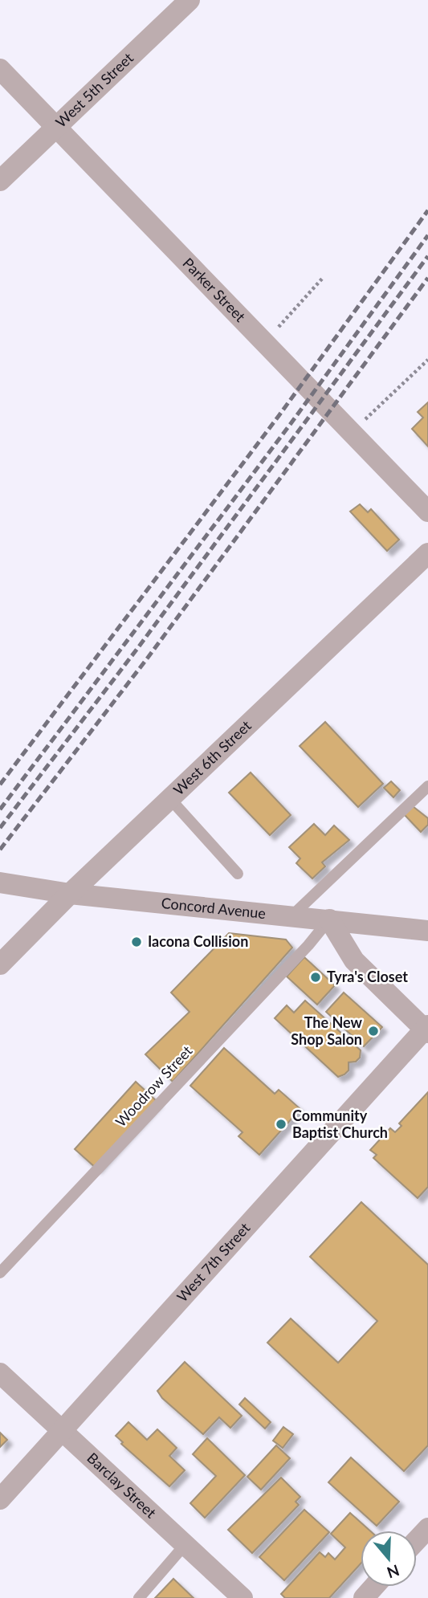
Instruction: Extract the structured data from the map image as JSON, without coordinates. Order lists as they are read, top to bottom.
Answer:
{
  "streets": {
    "street": [
      "West 5th Street",
      "Parker Street",
      "West 6th Street",
      "Concord Avenue",
      "West 7th Street",
      "Barclay Street"
    ],
    "lane": ["Woodrow Street"]
  },
  "crossings": [
    ["West 5th Street", "Parker Street"],
    ["West 6th Street", "Concord Avenue"],
    ["Concord Avenue", "Woodrow Street"],
    ["West 7th Street", "Barclay Street"]
  ],
  "places": [
    "Iacona Collision",
    "Tyra's Closet",
    "The New Shop Salon",
    "Community Baptist Church"
  ],
  "north": "bottom"
}
